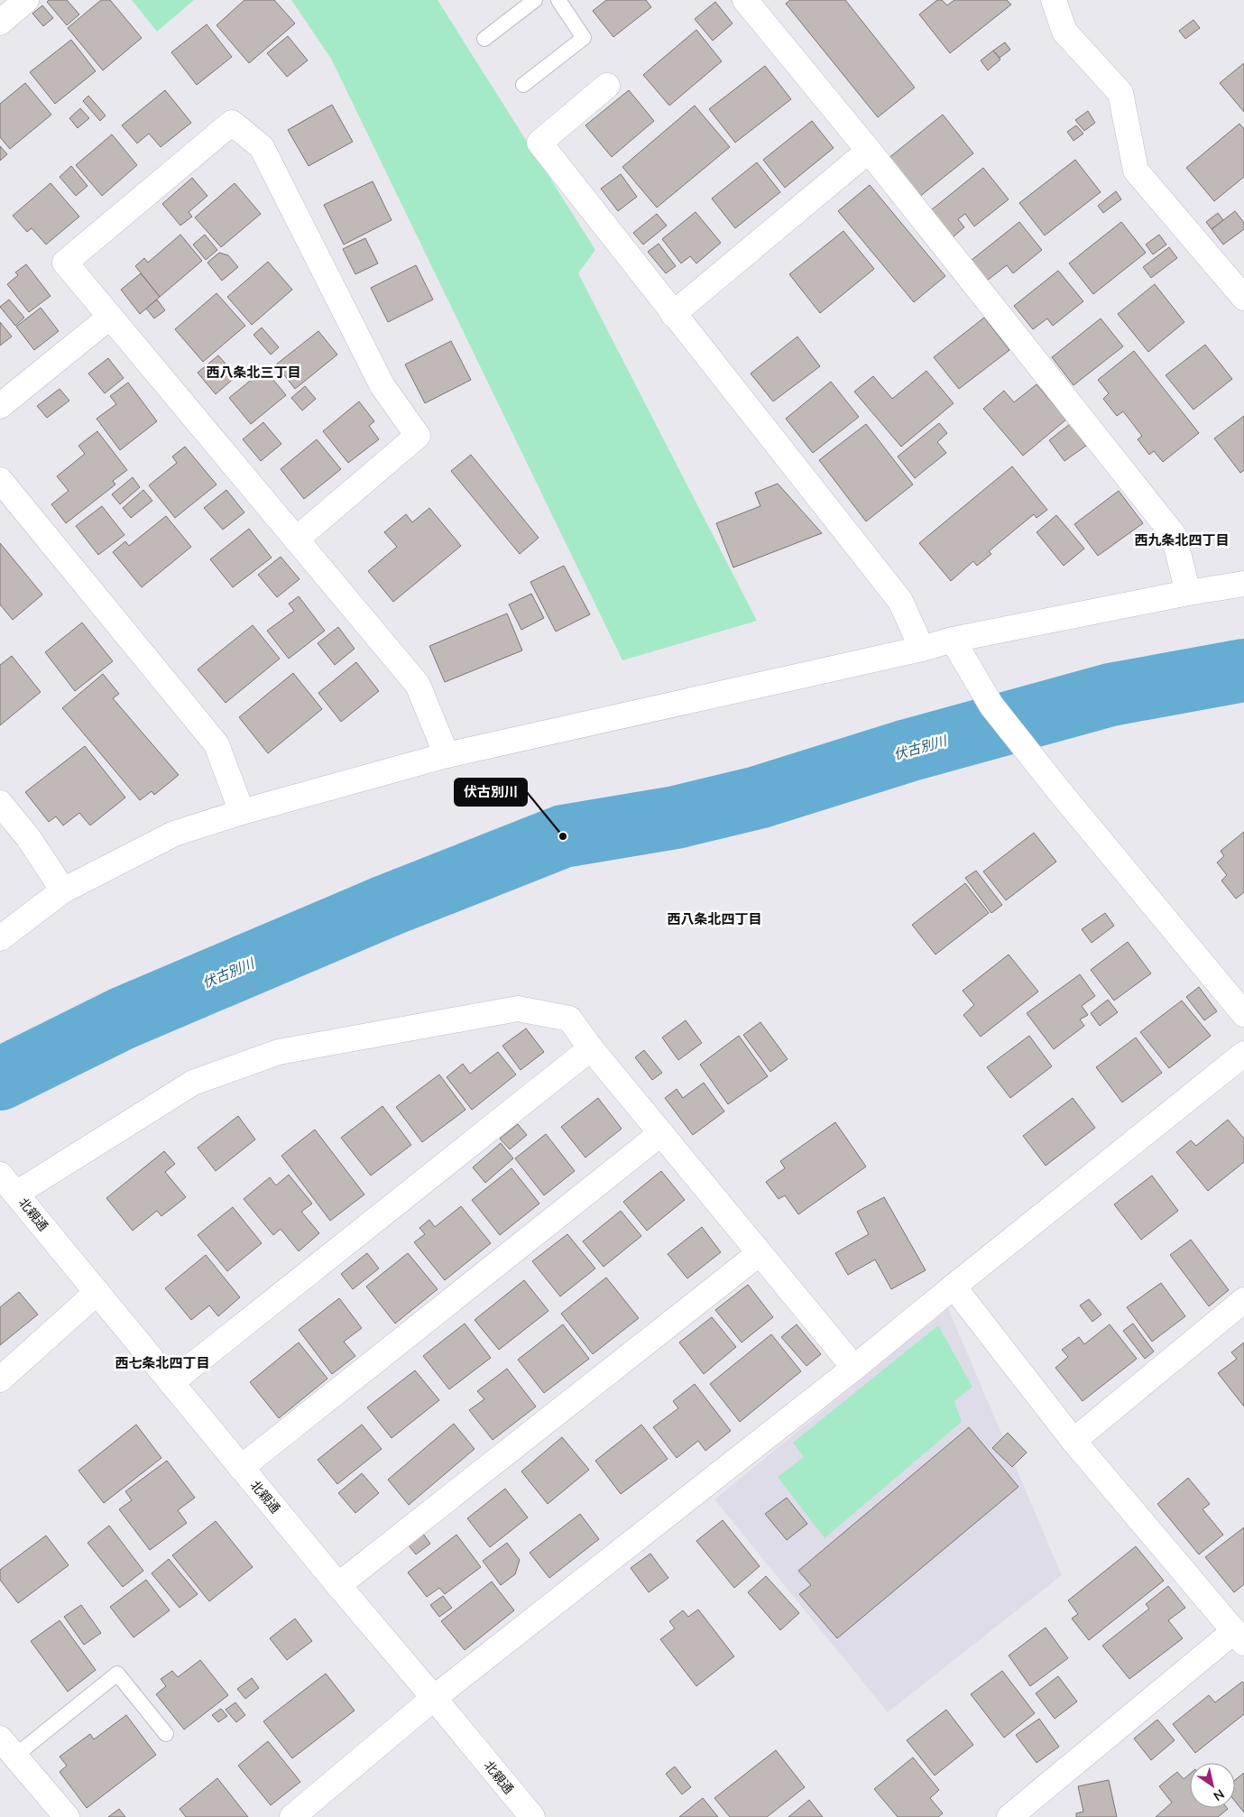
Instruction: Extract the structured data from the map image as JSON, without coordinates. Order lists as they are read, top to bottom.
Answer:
{
  "streets": {
    "street": ["北親通"]
  },
  "districts": [
    "西八条北三丁目",
    "西九条北四丁目",
    "西八条北四丁目",
    "西七条北四丁目"
  ],
  "water": ["伏古別川"],
  "places": ["伏古別川"],
  "north": "bottom right"
}
